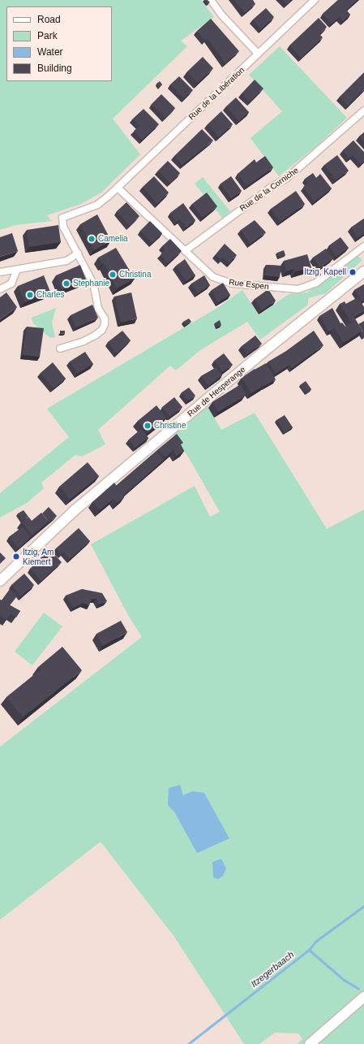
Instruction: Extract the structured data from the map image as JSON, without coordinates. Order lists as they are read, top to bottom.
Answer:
{
  "streets": {
    "main road": ["Rue de Hesperange"],
    "street": ["Rue de la Libération", "Rue de la Corniche", "Rue Espen"]
  },
  "crossings": [
    ["Rue de la Libération", "Rue Espen"],
    ["Rue de la Corniche", "Rue Espen"]
  ],
  "water": ["Itzegerbaach"],
  "places": [
    "Camelia",
    "Itzig, Kapell",
    "Christina",
    "Stephanie",
    "Charles",
    "Christine",
    "Itzig, Am Kiemert"
  ],
  "legend": [
    "Road",
    "Park",
    "Water",
    "Building"
  ]
}
